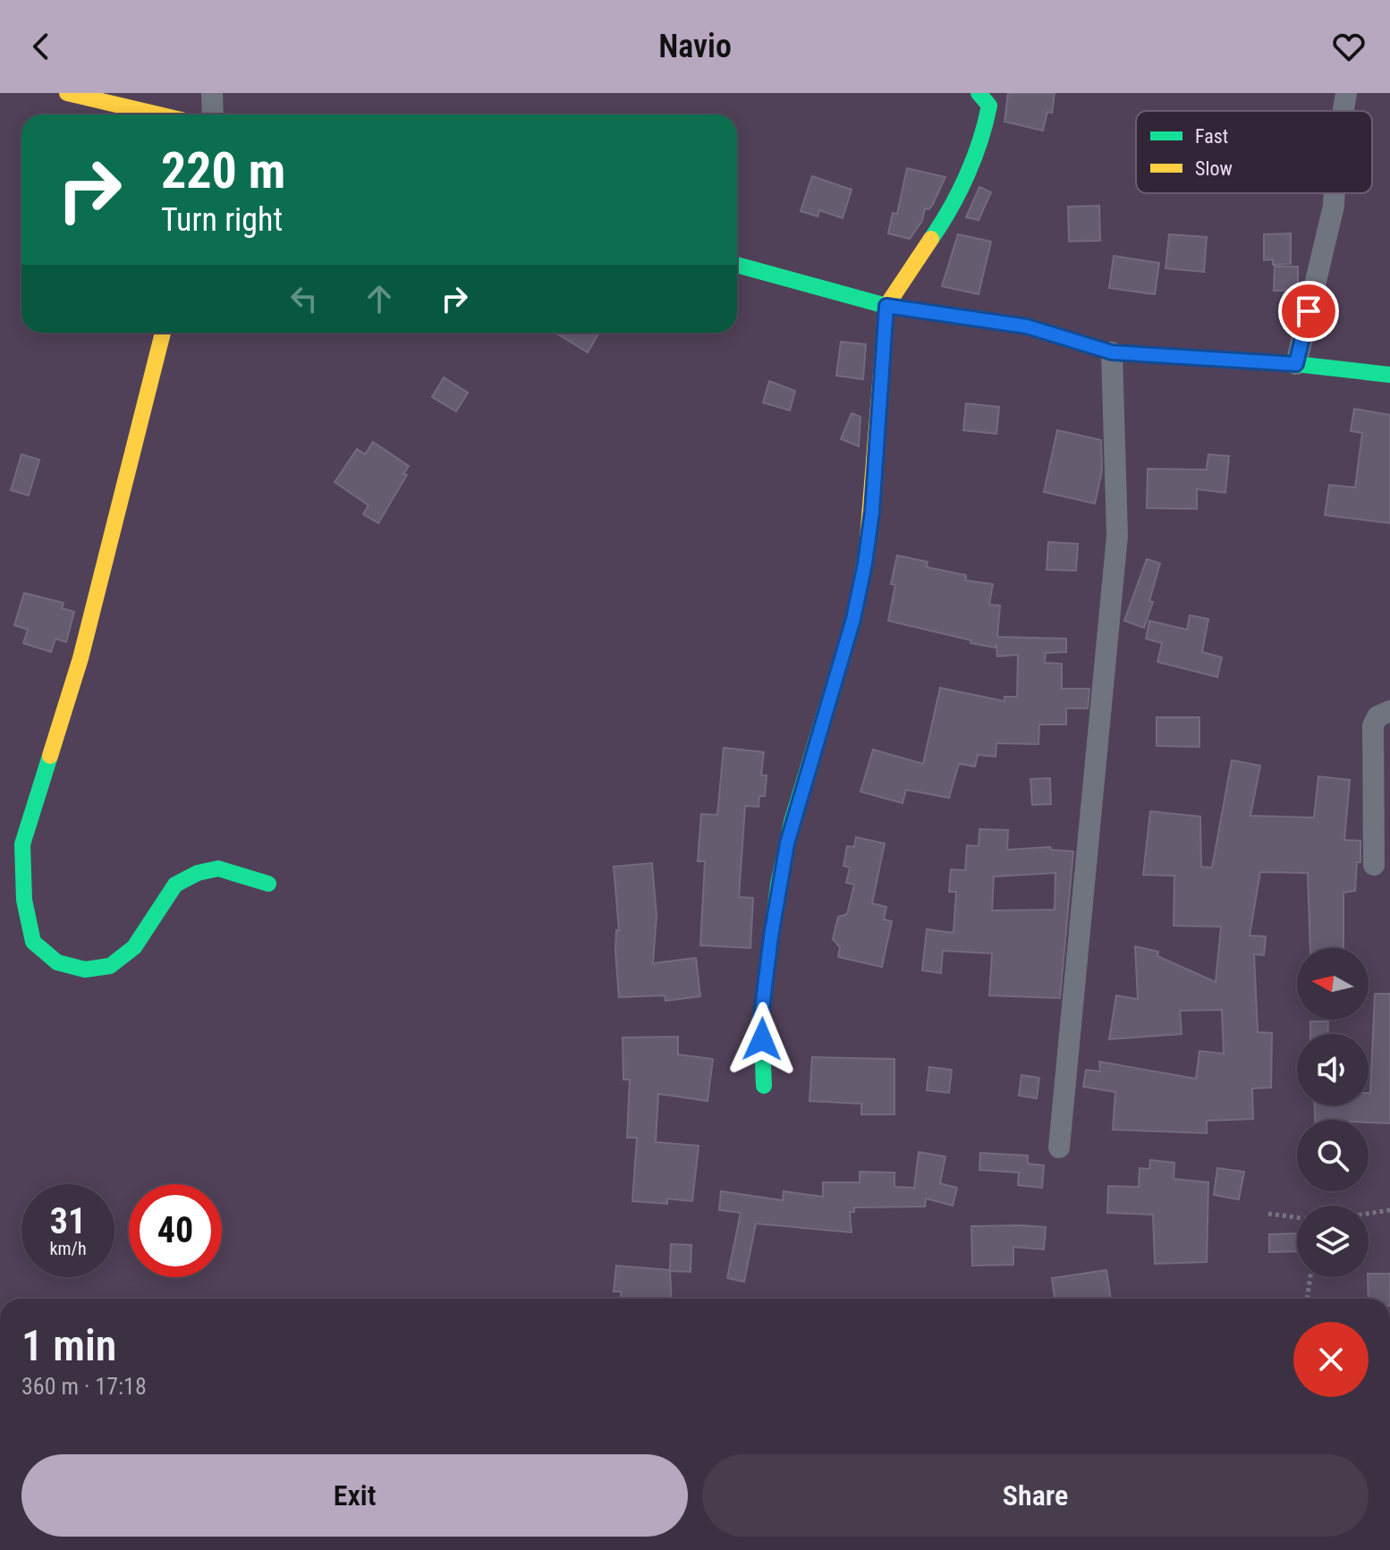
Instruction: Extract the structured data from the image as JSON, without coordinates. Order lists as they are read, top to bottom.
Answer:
{
  "legend": ["Fast", "Slow"],
  "north": "left",
  "page": {
    "header": "Navio",
    "turn": ["220 m", "Turn right"],
    "speed": "31 km/h",
    "limit": "40",
    "heading": ["1 min", "360 m · 17:18"],
    "buttons": ["Exit", "Share"]
  }
}
